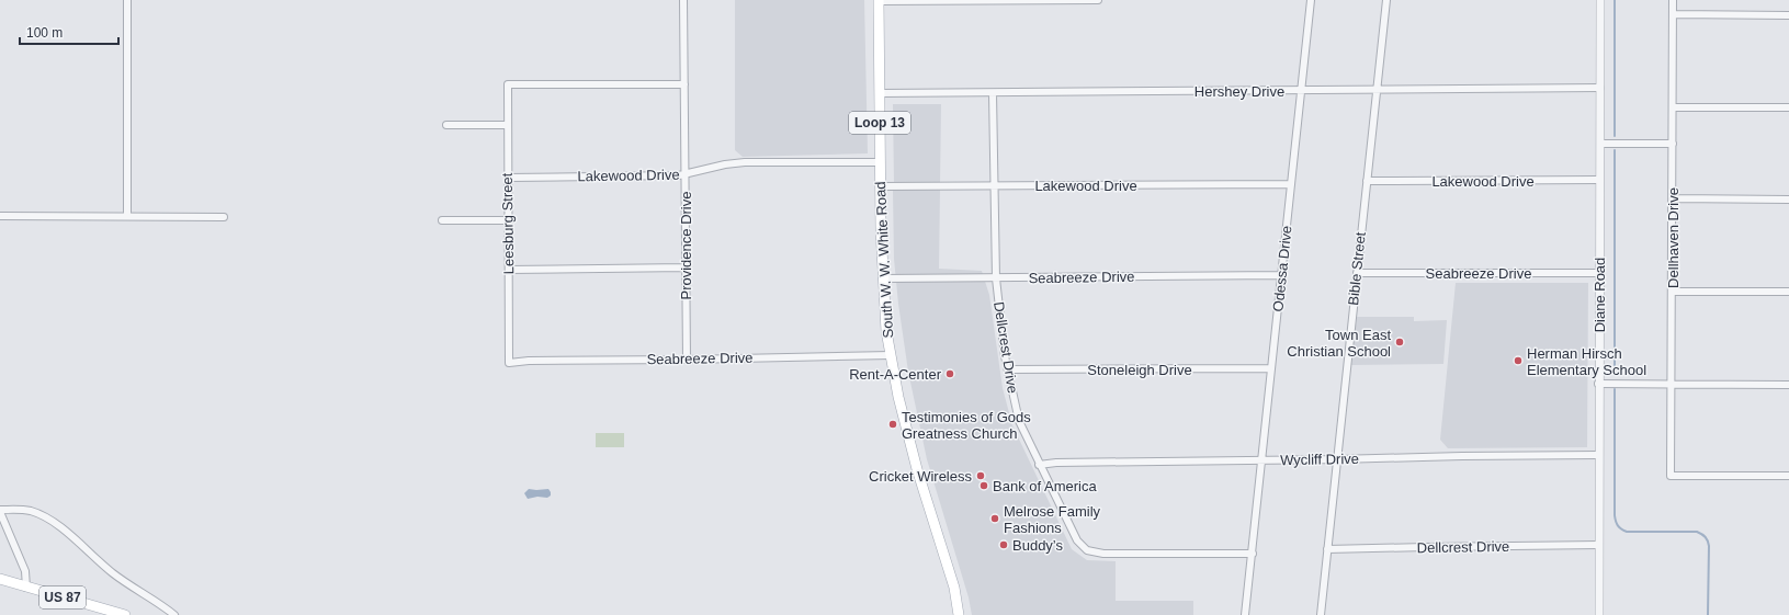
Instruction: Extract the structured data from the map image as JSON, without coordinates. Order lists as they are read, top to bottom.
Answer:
{
  "streets": {
    "main road": ["Loop 13", "South W. W. White Road", "US 87"],
    "street": [
      "Hershey Drive",
      "Lakewood Drive",
      "Leesburg Street",
      "Dellhaven Drive",
      "Providence Drive",
      "Odessa Drive",
      "Bible Street",
      "Seabreeze Drive",
      "Diane Road",
      "Dellcrest Drive",
      "Stoneleigh Drive",
      "Wycliff Drive"
    ]
  },
  "crossings": [
    ["Hershey Drive", "South W. W. White Road"],
    ["Hershey Drive", "Odessa Drive"],
    ["Hershey Drive", "Bible Street"],
    ["Hershey Drive", "Diane Road"],
    ["Hershey Drive", "Dellcrest Drive"],
    ["Lakewood Drive", "Leesburg Street"],
    ["Lakewood Drive", "Providence Drive"],
    ["Lakewood Drive", "South W. W. White Road"],
    ["Lakewood Drive", "Odessa Drive"],
    ["Lakewood Drive", "Bible Street"],
    ["Lakewood Drive", "Diane Road"],
    ["Lakewood Drive", "Dellcrest Drive"],
    ["Leesburg Street", "Providence Drive"],
    ["Leesburg Street", "Seabreeze Drive"],
    ["Providence Drive", "Seabreeze Drive"],
    ["South W. W. White Road", "Seabreeze Drive"],
    ["Odessa Drive", "Seabreeze Drive"],
    ["Odessa Drive", "Dellcrest Drive"],
    ["Odessa Drive", "Stoneleigh Drive"],
    ["Odessa Drive", "Wycliff Drive"],
    ["Bible Street", "Seabreeze Drive"],
    ["Bible Street", "Dellcrest Drive"],
    ["Bible Street", "Wycliff Drive"],
    ["Seabreeze Drive", "Diane Road"],
    ["Seabreeze Drive", "Dellcrest Drive"],
    ["Diane Road", "Dellcrest Drive"],
    ["Diane Road", "Wycliff Drive"],
    ["Dellcrest Drive", "Stoneleigh Drive"],
    ["Dellcrest Drive", "Wycliff Drive"]
  ],
  "places": [
    "Town East Christian School",
    "Herman Hirsch Elementary School",
    "Rent-A-Center",
    "Testimonies of Gods Greatness Church",
    "Cricket Wireless",
    "Bank of America",
    "Melrose Family Fashions",
    "Buddy’s"
  ],
  "scale_bar": "100 m"
}
